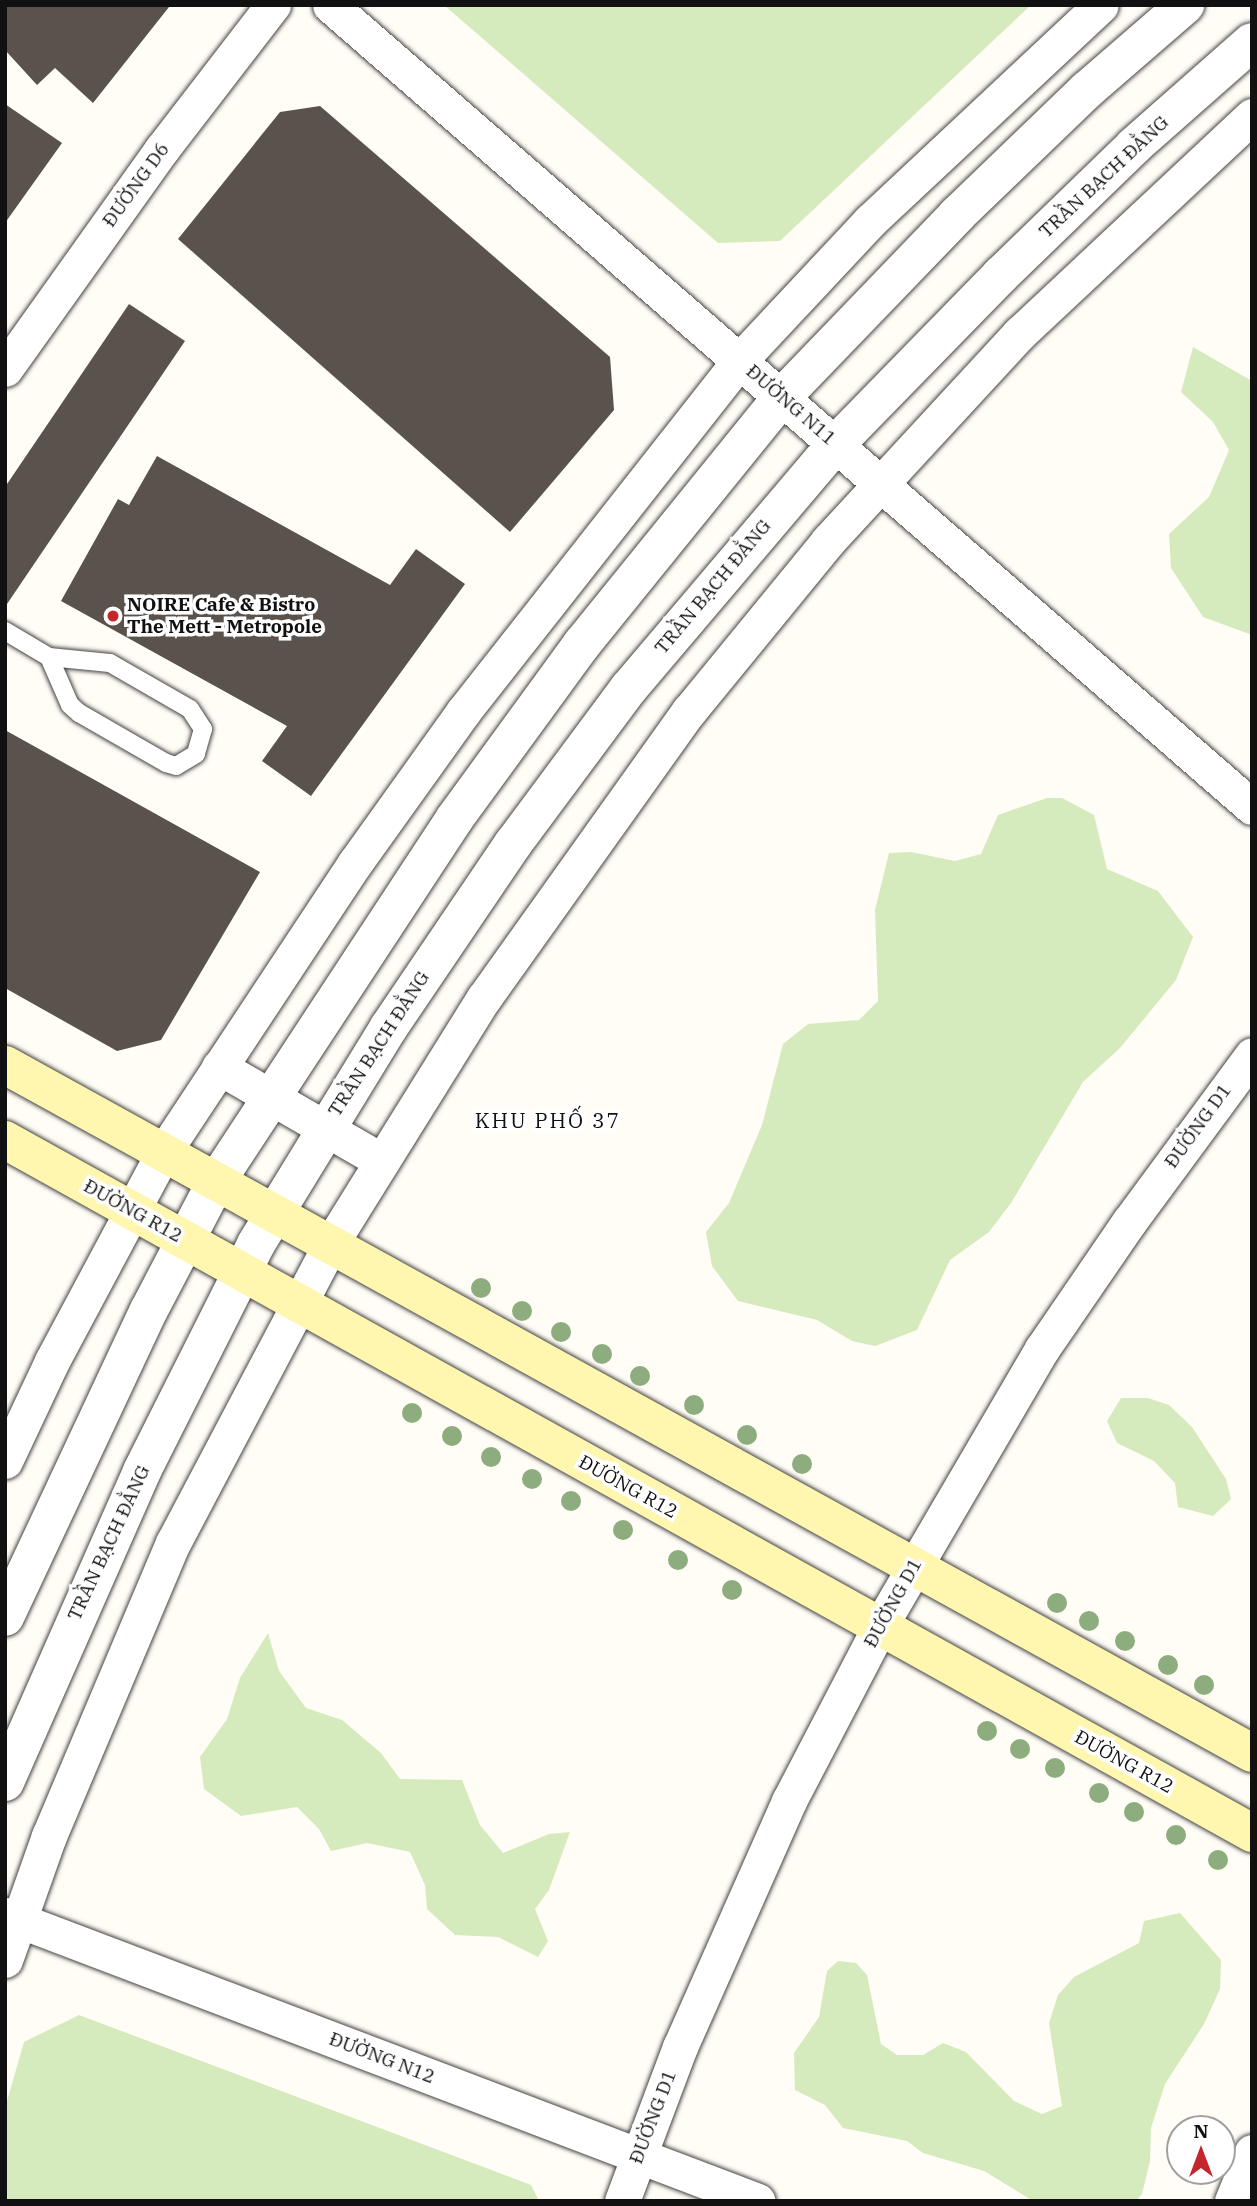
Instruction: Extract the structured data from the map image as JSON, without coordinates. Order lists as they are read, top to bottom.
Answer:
{
  "streets": {
    "main road": ["ĐƯỜNG R12"],
    "street": [
      "TRẦN BẠCH ĐẰNG",
      "ĐƯỜNG D6",
      "ĐƯỜNG N11",
      "ĐƯỜNG D1",
      "ĐƯỜNG N12"
    ]
  },
  "crossings": [
    ["TRẦN BẠCH ĐẰNG", "ĐƯỜNG N11"],
    ["TRẦN BẠCH ĐẰNG", "ĐƯỜNG R12"],
    ["ĐƯỜNG D1", "ĐƯỜNG R12"],
    ["ĐƯỜNG D1", "ĐƯỜNG N12"]
  ],
  "districts": ["KHU PHỐ 37"],
  "places": ["NOIRE Cafe & Bistro The Mett - Metropole"],
  "north": "top"
}
